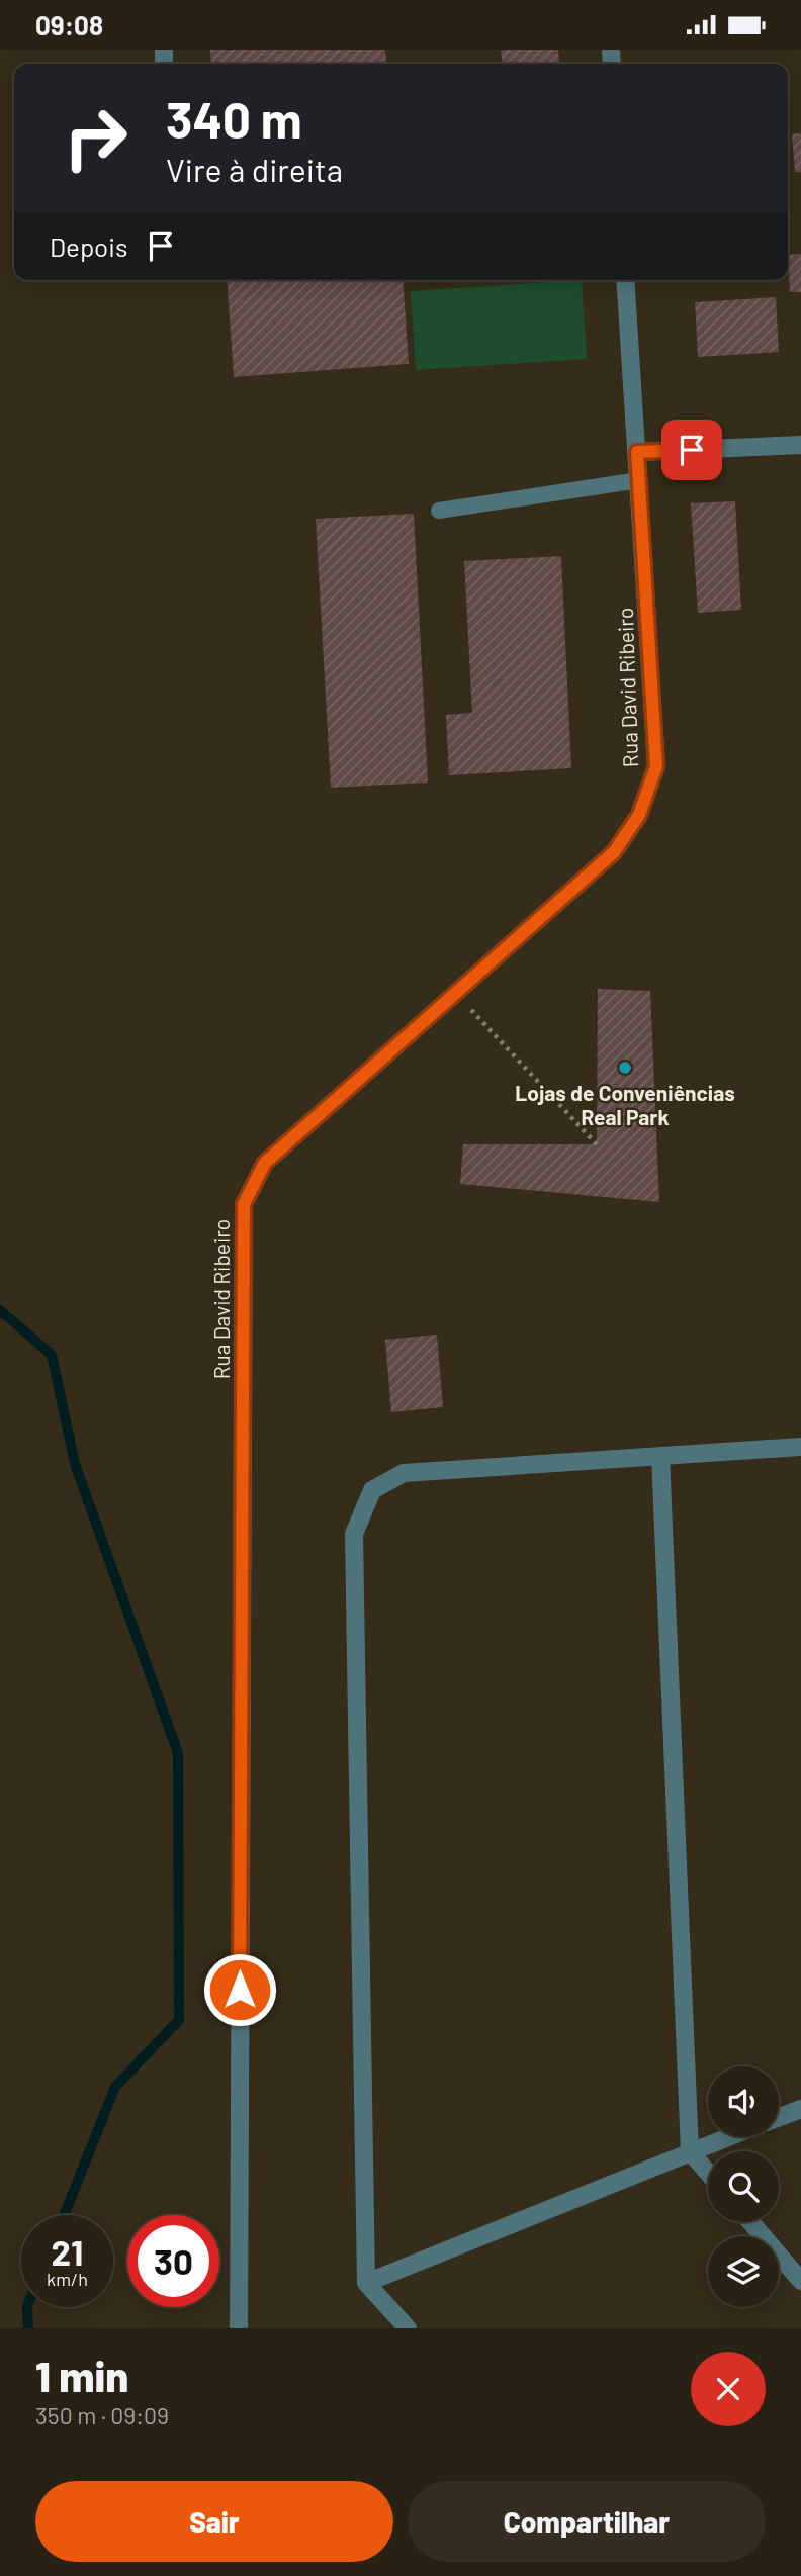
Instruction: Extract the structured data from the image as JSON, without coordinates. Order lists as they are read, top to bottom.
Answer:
{
  "streets": {
    "street": ["Rua David Ribeiro"]
  },
  "places": ["Lojas de Conveniências Real Park"],
  "page": {
    "status": "09:08",
    "turn": ["340 m", "Vire à direita"],
    "then": "Depois",
    "speed": "21 km/h",
    "limit": "30",
    "heading": ["1 min", "350 m · 09:09"],
    "buttons": ["Sair", "Compartilhar"]
  }
}
